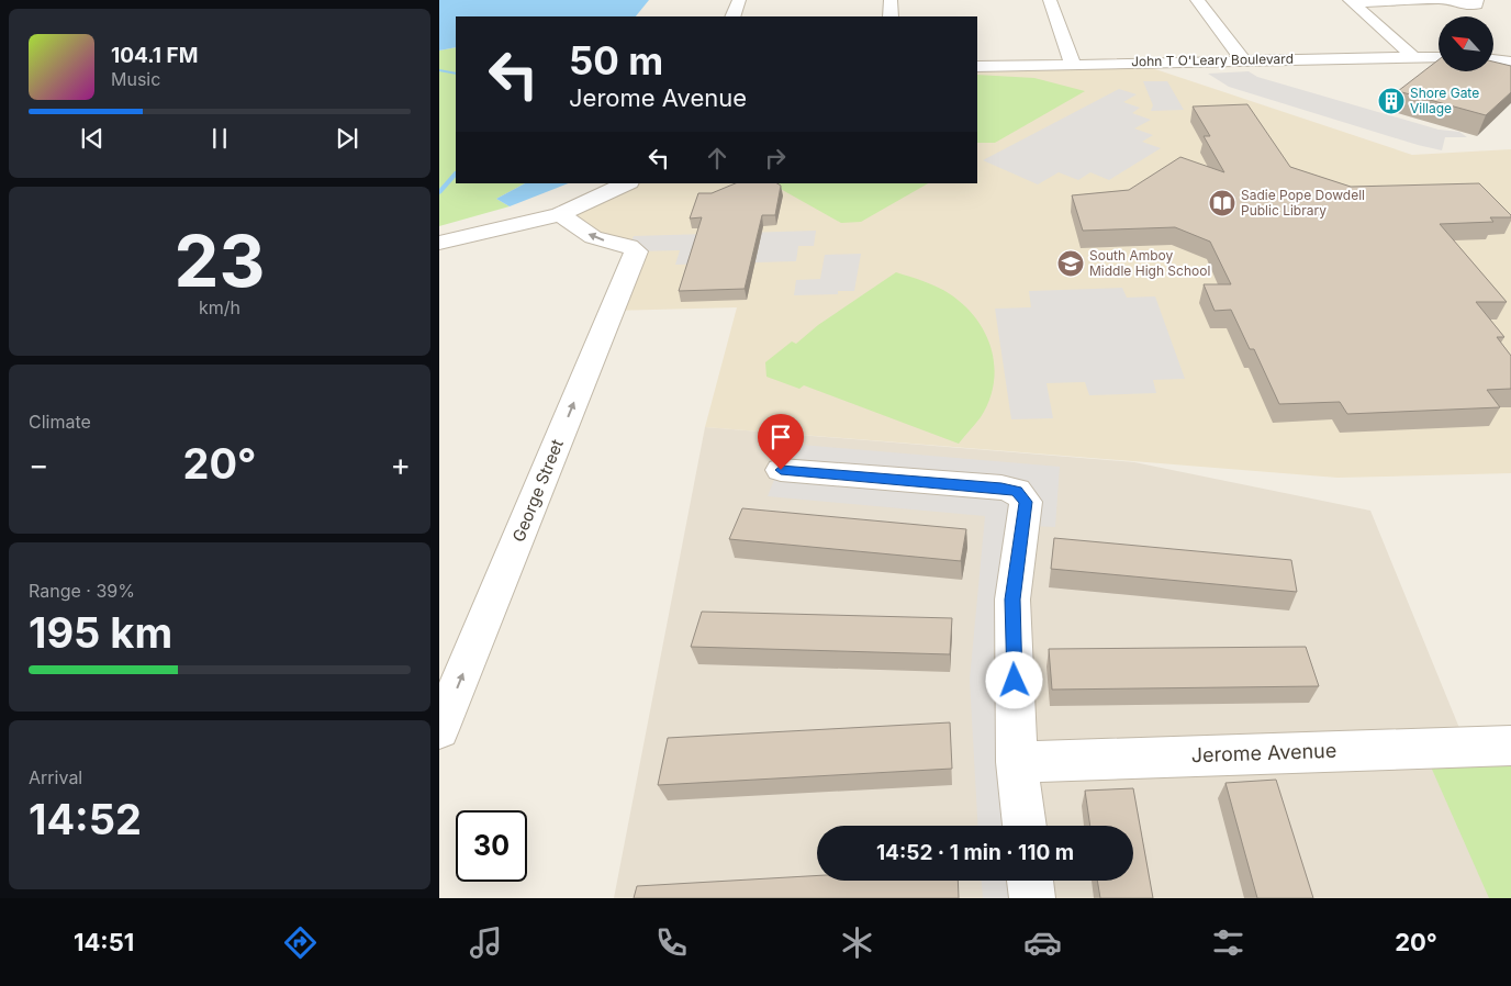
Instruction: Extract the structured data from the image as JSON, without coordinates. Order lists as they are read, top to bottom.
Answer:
{
  "streets": {
    "street": ["John T O'Leary Boulevard", "George Street", "Jerome Avenue"]
  },
  "one_way": ["George Street"],
  "places": {
    "building": ["Shore Gate Village"],
    "library": ["Sadie Pope Dowdell Public Library"],
    "school or university": ["South Amboy Middle High School"]
  },
  "north": "top left",
  "page": {
    "turn": ["50 m", "Jerome Avenue"],
    "song": ["104.1 FM", "Music"],
    "tile": [
      ["23", "km/h"],
      "Climate",
      ["Range · 39%", "195 km"],
      ["Arrival", "14:52"]
    ],
    "heat": ["−", "20°", "+"],
    "limit": "30",
    "trip": "14:52 · 1 min · 110 m",
    "tabs": ["14:51", "20°"]
  }
}
